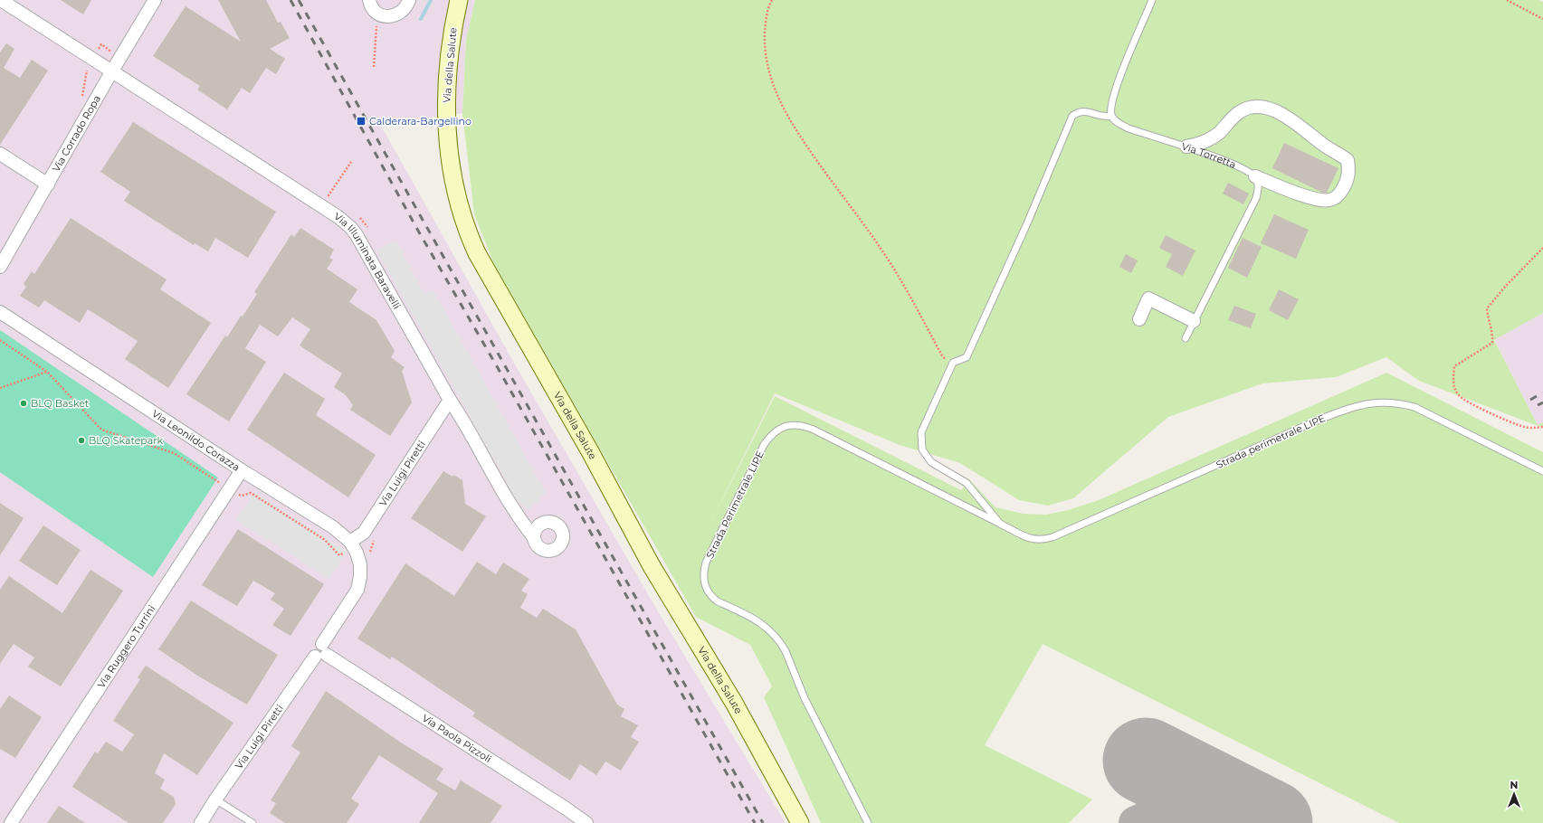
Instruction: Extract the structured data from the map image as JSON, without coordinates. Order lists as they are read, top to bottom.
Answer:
{
  "streets": {
    "street": [
      "Via della Salute",
      "Via Corrado Ropa",
      "Via Illuminata Baravelli",
      "Via Leonildo Corazza",
      "Via Luigi Piretti",
      "Via Ruggero Turrini",
      "Via Paola Pizzoli"
    ],
    "lane": ["Via Torretta", "Strada perimetrale LIPE", "Strada Perimetrale LIPE"]
  },
  "crossings": [
    ["Via Corrado Ropa", "Via Illuminata Baravelli"],
    ["Via Illuminata Baravelli", "Via Luigi Piretti"],
    ["Via Leonildo Corazza", "Via Luigi Piretti"],
    ["Via Leonildo Corazza", "Via Ruggero Turrini"],
    ["Strada perimetrale LIPE", "Strada Perimetrale LIPE"],
    ["Via Luigi Piretti", "Via Paola Pizzoli"]
  ],
  "places": {
    "transit": ["Calderara-Bargellino"],
    "other": ["BLQ Basket", "BLQ Skatepark"]
  },
  "north": "top"
}
